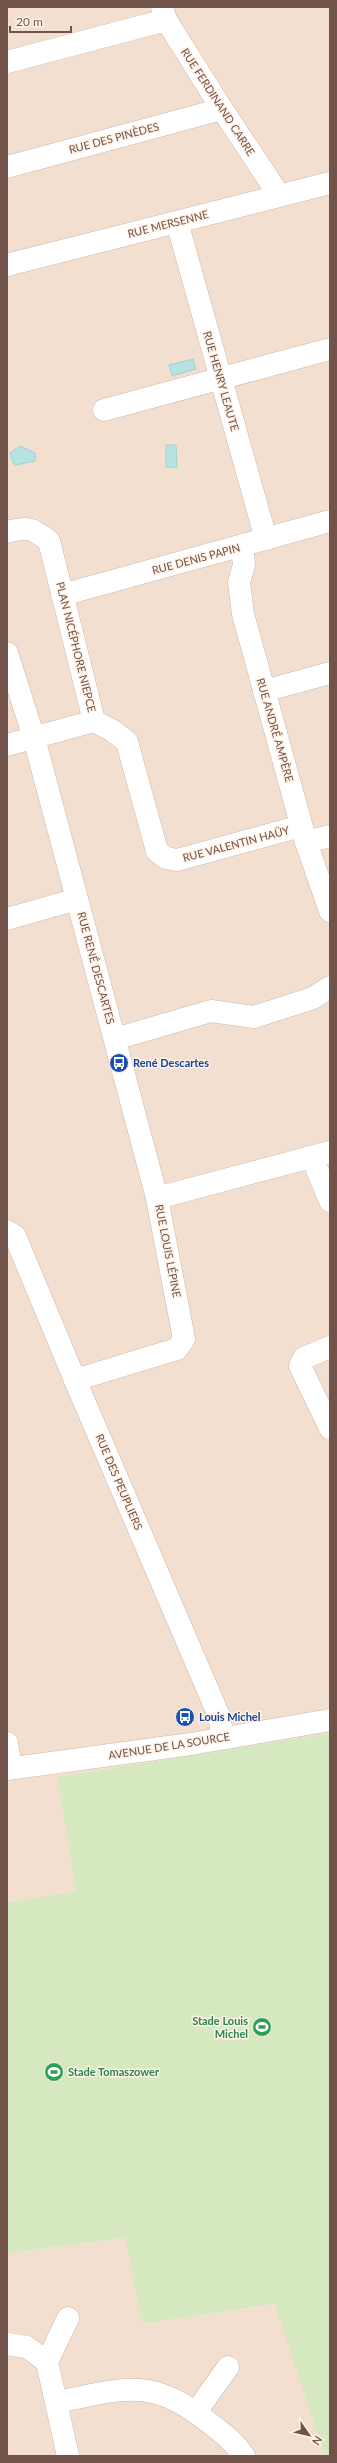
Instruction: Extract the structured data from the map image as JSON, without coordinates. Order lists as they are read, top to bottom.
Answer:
{
  "streets": {
    "street": [
      "RUE FERDINAND CARRE",
      "RUE DES PINÈDES",
      "RUE MERSENNE",
      "RUE HENRY LEAUTE",
      "RUE DENIS PAPIN",
      "PLAN NICÉPHORE NIEPCE",
      "RUE ANDRÉ AMPÈRE",
      "RUE VALENTIN HAÜY",
      "RUE RENÉ DESCARTES",
      "RUE LOUIS LÉPINE",
      "RUE DES PEUPLIERS",
      "AVENUE DE LA SOURCE"
    ]
  },
  "crossings": [
    ["RUE FERDINAND CARRE", "RUE DES PINÈDES"],
    ["RUE FERDINAND CARRE", "RUE MERSENNE"],
    ["RUE MERSENNE", "RUE HENRY LEAUTE"],
    ["RUE HENRY LEAUTE", "RUE DENIS PAPIN"],
    ["RUE DENIS PAPIN", "PLAN NICÉPHORE NIEPCE"],
    ["RUE DENIS PAPIN", "RUE ANDRÉ AMPÈRE"],
    ["PLAN NICÉPHORE NIEPCE", "RUE VALENTIN HAÜY"],
    ["PLAN NICÉPHORE NIEPCE", "RUE RENÉ DESCARTES"],
    ["RUE ANDRÉ AMPÈRE", "RUE VALENTIN HAÜY"],
    ["RUE RENÉ DESCARTES", "RUE LOUIS LÉPINE"],
    ["RUE LOUIS LÉPINE", "RUE DES PEUPLIERS"],
    ["RUE DES PEUPLIERS", "AVENUE DE LA SOURCE"]
  ],
  "places": {
    "bus stop": ["René Descartes", "Louis Michel"],
    "sports": ["Stade Louis Michel", "Stade Tomaszower"]
  },
  "scale_bar": "20 m",
  "north": "bottom right"
}
